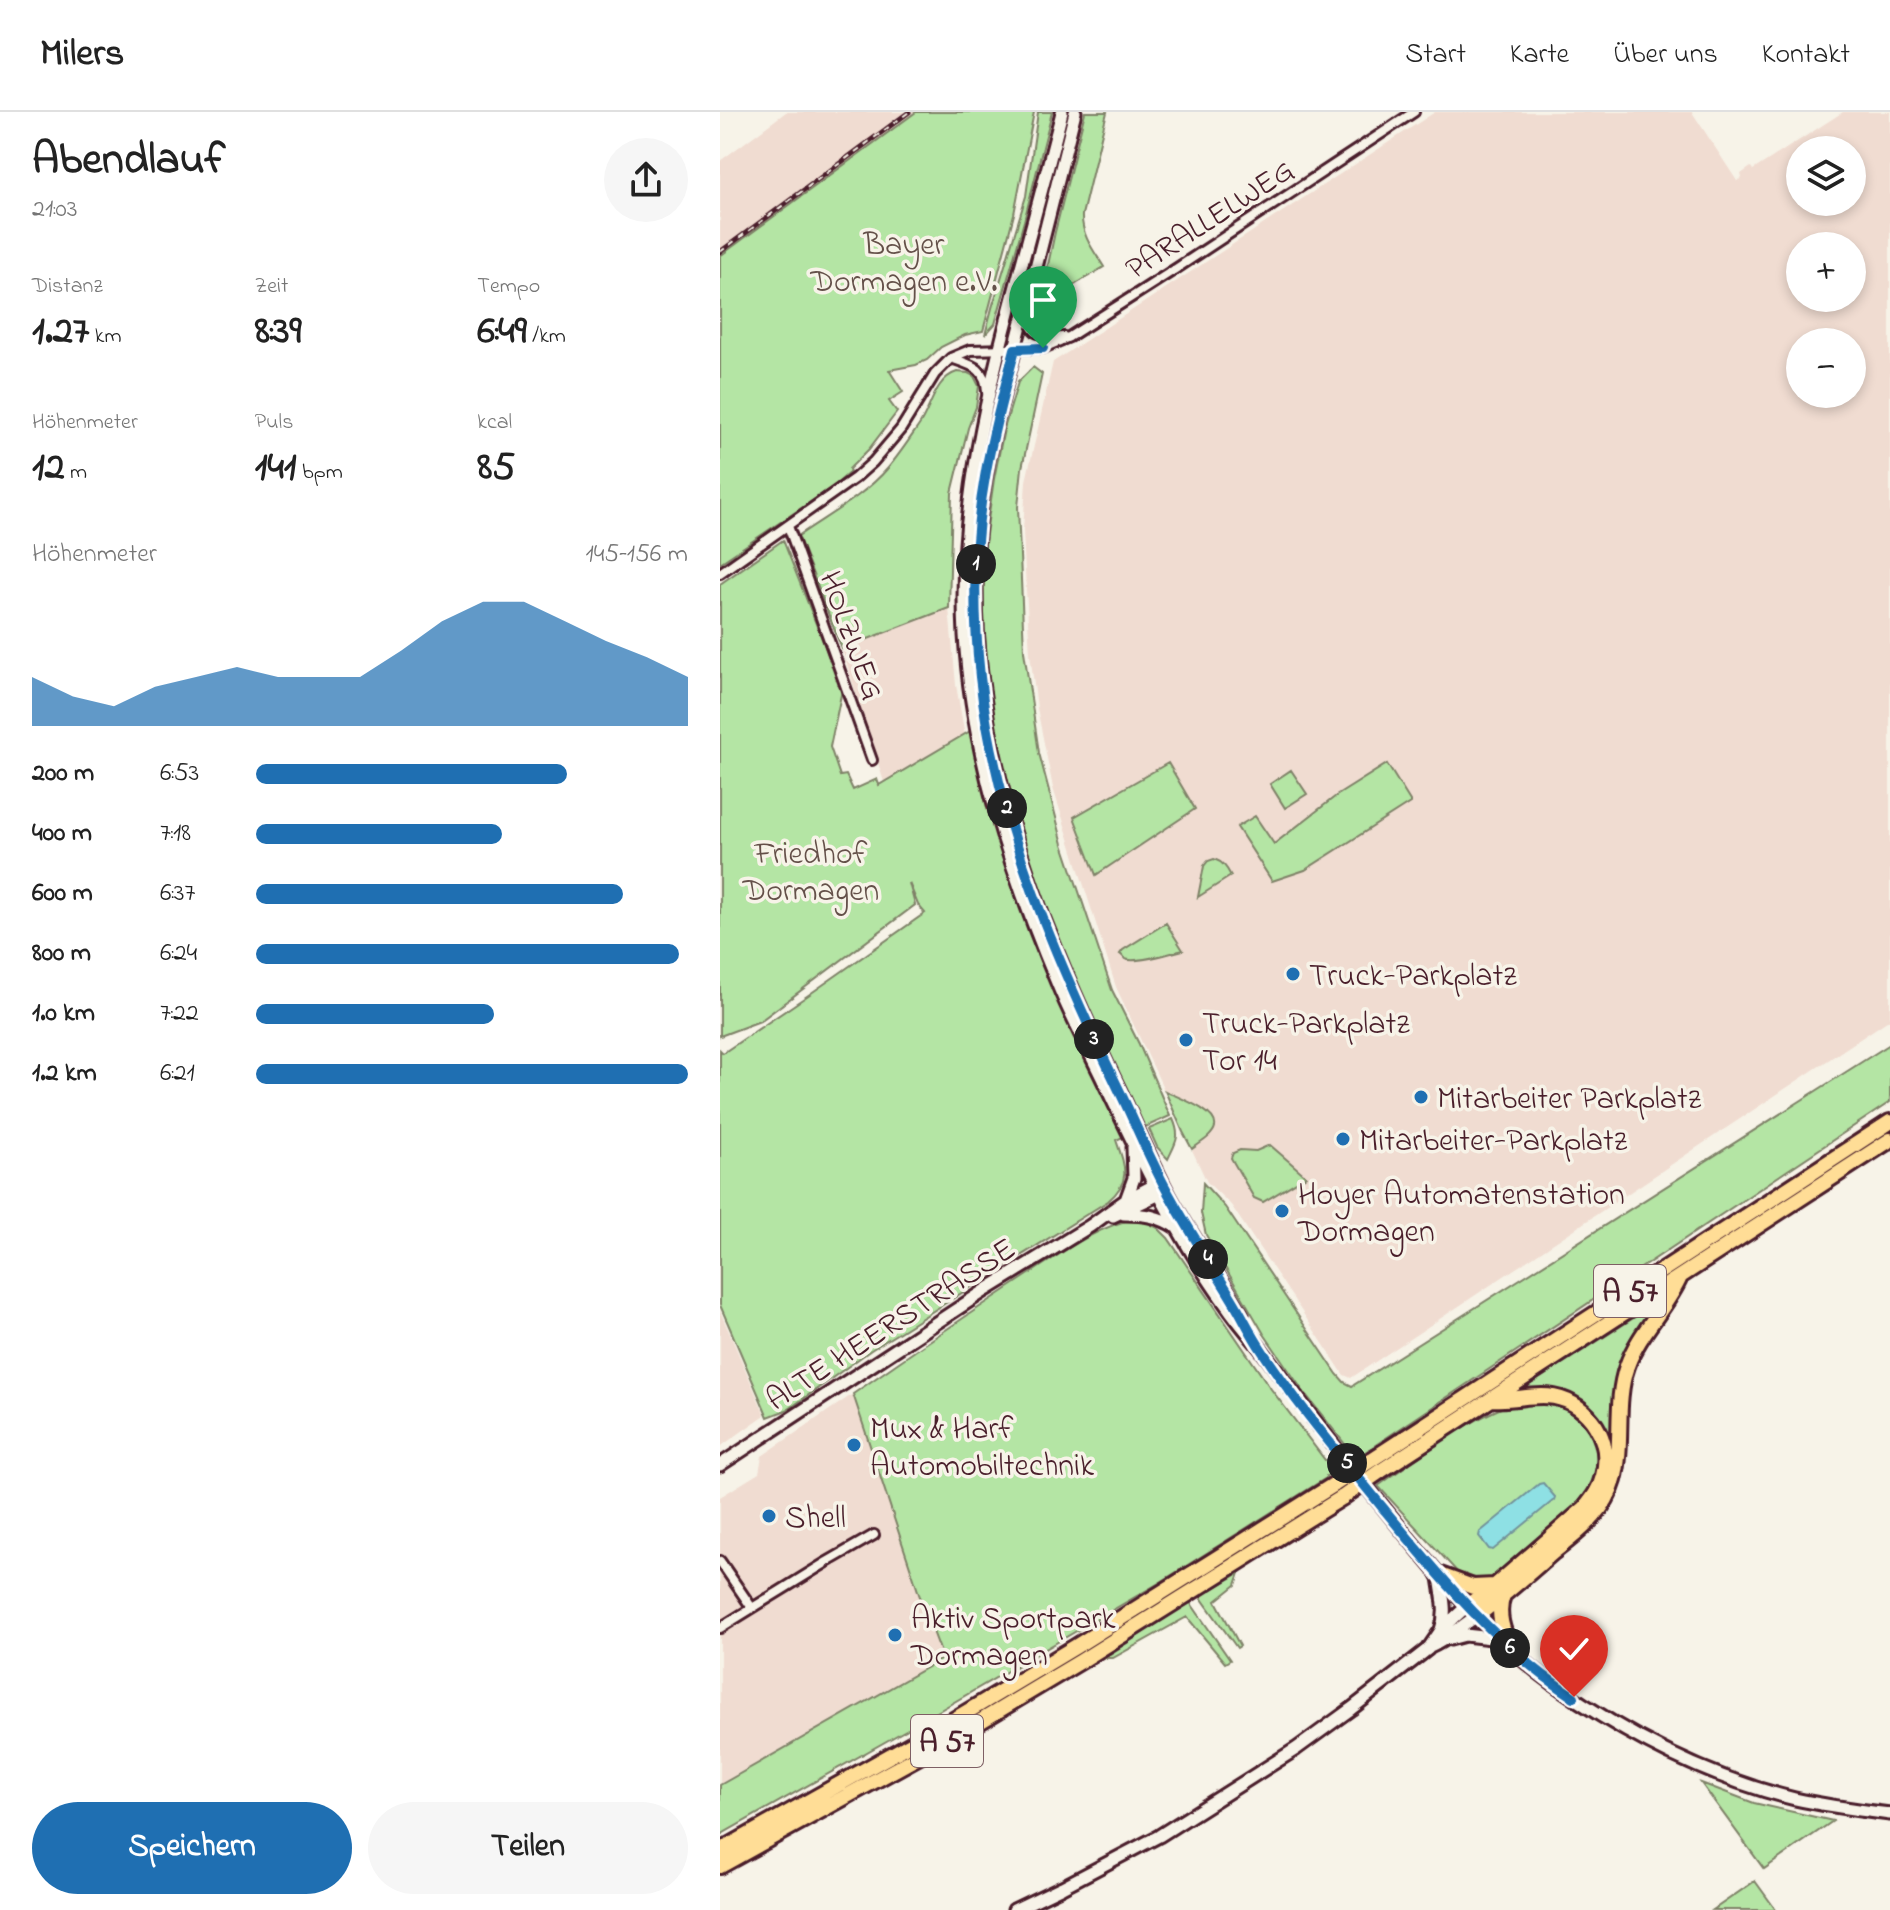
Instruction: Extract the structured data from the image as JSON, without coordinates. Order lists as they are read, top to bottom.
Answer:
{
  "streets": {
    "highway": ["A 57"],
    "main road": ["ALTE HEERSTRASSE"],
    "street": ["PARALLELWEG", "HOLZWEG"]
  },
  "parks": ["Bayer Dormagen e.V.", "Friedhof Dormagen"],
  "places": [
    "Truck-Parkplatz",
    "Truck-Parkplatz Tor 14",
    "Mitarbeiter Parkplatz",
    "Mitarbeiter-Parkplatz",
    "Hoyer Automatenstation Dormagen",
    "Mux & Harf Automobiltechnik",
    "Shell",
    "Aktiv Sportpark Dormagen"
  ],
  "page": {
    "header": "Milers",
    "nav": [
      "Start",
      "Karte",
      "Über uns",
      "Kontakt"
    ],
    "heading": ["Abendlauf", "21:03"],
    "map_buttons": ["+", "−"],
    "stats": [
      ["Distanz", "1.27 km"],
      ["Zeit", "8:39"],
      ["Tempo", "6:49 /km"],
      ["Höhenmeter", "12 m"],
      ["Puls", "141 bpm"],
      ["kcal", "85"]
    ],
    "chart": ["Höhenmeter", "145–156 m"],
    "pins": [
      "1",
      "2",
      "3",
      "4",
      "5",
      "6"
    ],
    "list": [
      {
        "name": "200 m",
        "note": "6:53"
      },
      {
        "name": "400 m",
        "note": "7:18"
      },
      {
        "name": "600 m",
        "note": "6:37"
      },
      {
        "name": "800 m",
        "note": "6:24"
      },
      {
        "name": "1.0 km",
        "note": "7:22"
      },
      {
        "name": "1.2 km",
        "note": "6:21"
      }
    ],
    "buttons": ["Speichern", "Teilen"]
  }
}
